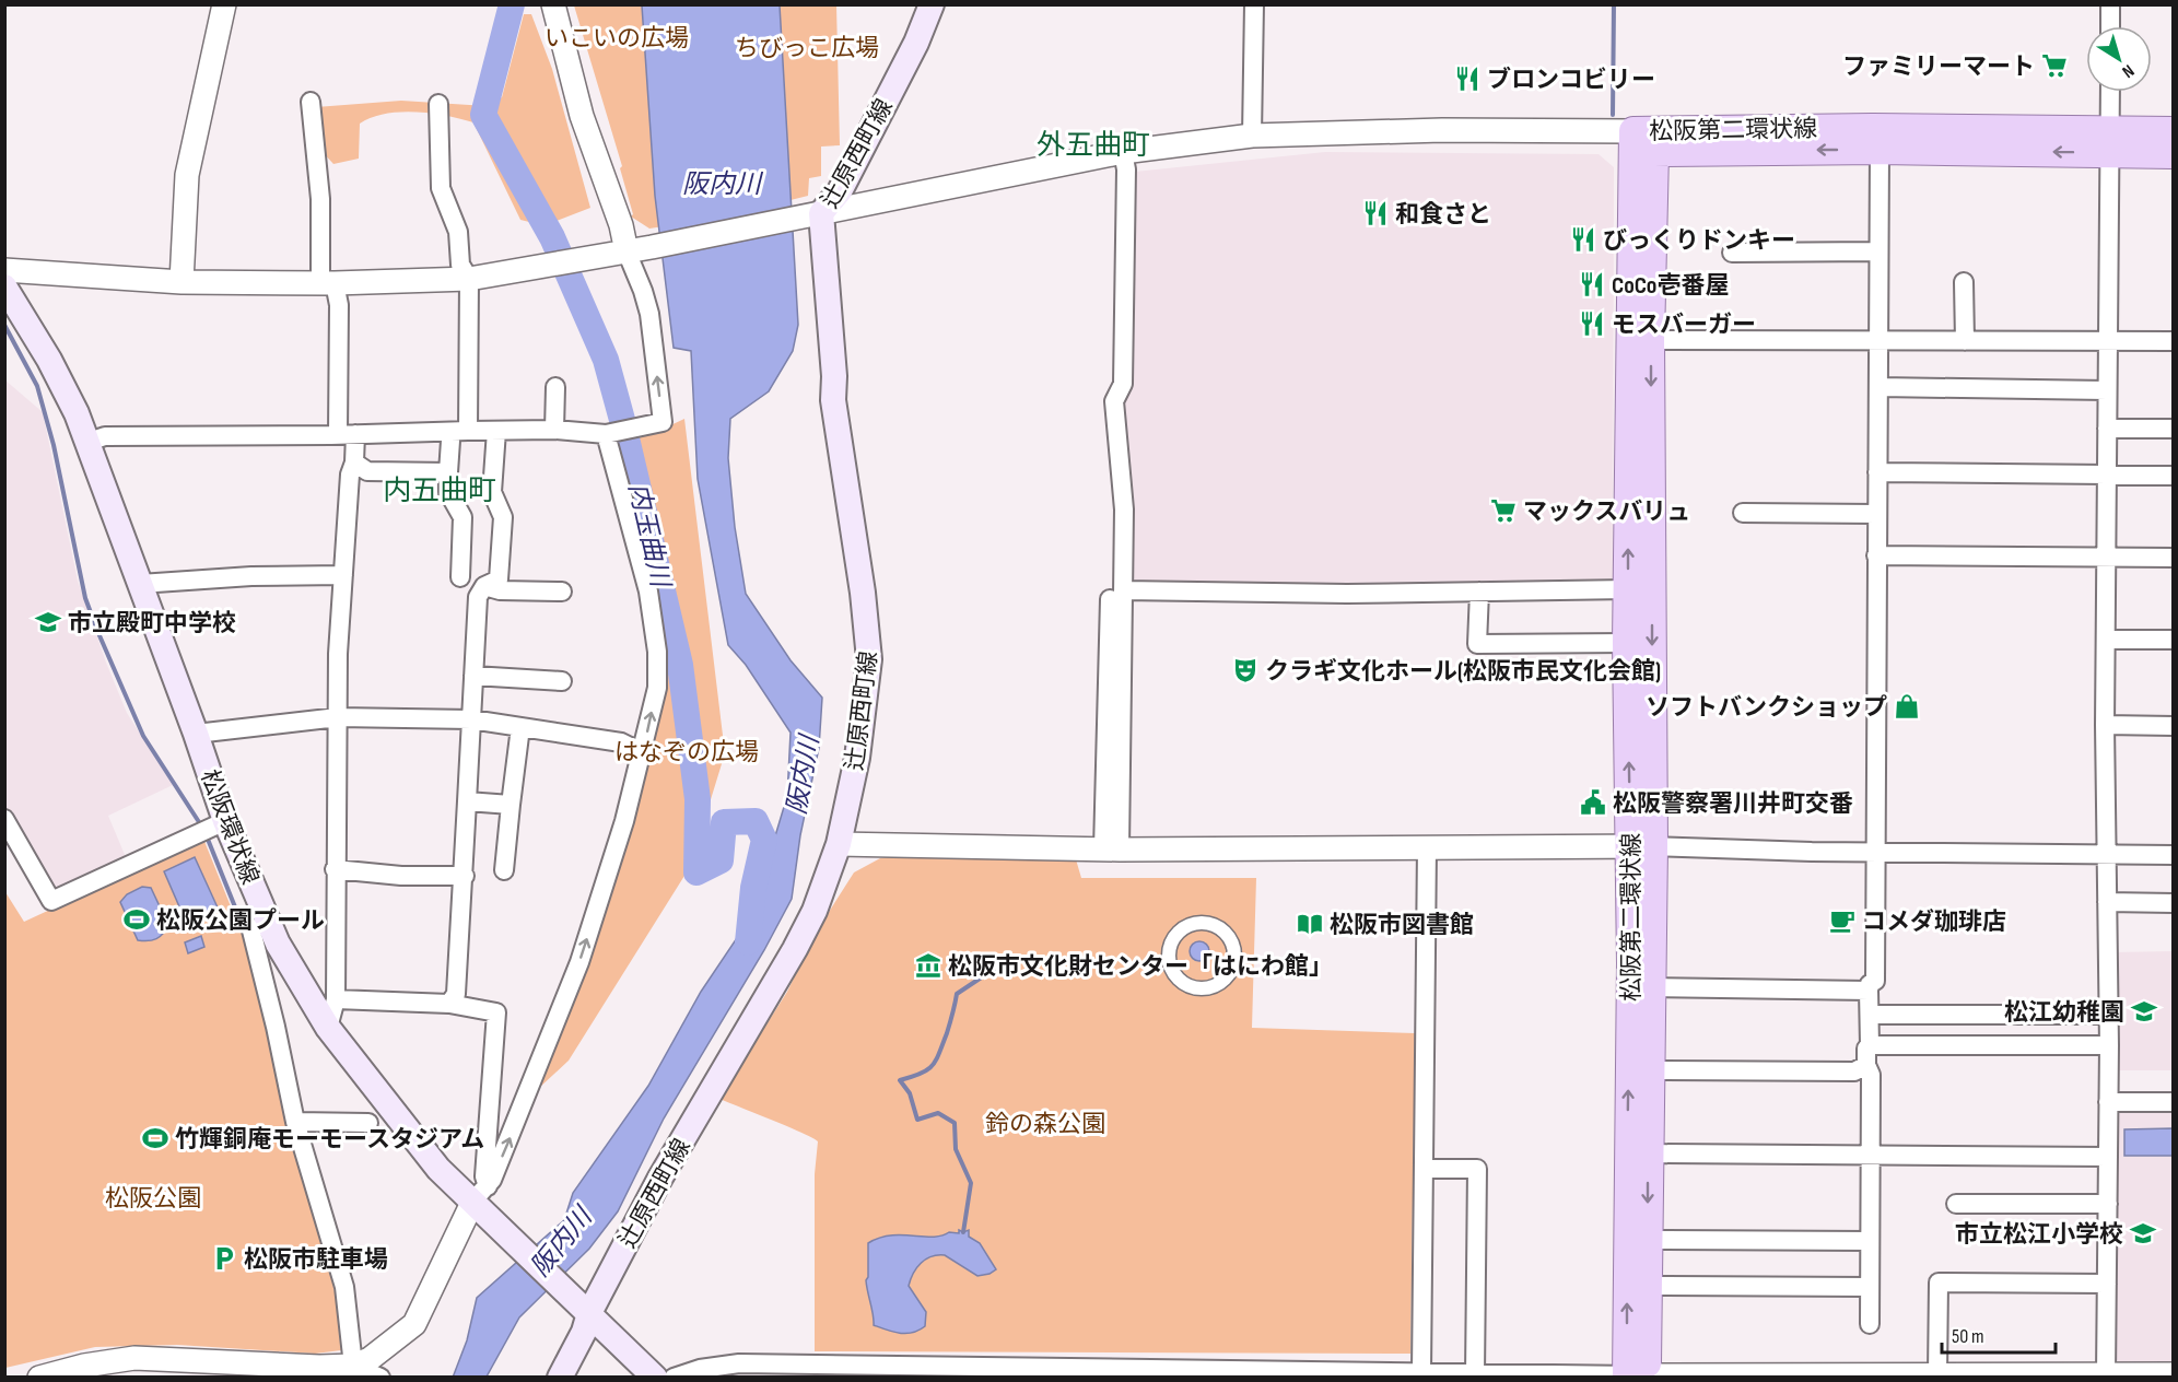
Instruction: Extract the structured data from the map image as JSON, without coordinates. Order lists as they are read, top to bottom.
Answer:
{
  "streets": {
    "main road": ["松阪第二環状線", "辻原西町線", "松阪環状線"]
  },
  "crossings": [
    ["辻原西町線", "松阪環状線"]
  ],
  "districts": ["外五曲町", "内五曲町"],
  "water": ["阪内川", "内玉曲川"],
  "parks": [
    "いこいの広場",
    "ちびっこ広場",
    "はなぞの広場",
    "鈴の森公園",
    "松阪公園"
  ],
  "places": {
    "supermarket": ["ファミリーマート", "マックスバリュ"],
    "restaurant": [
      "ブロンコビリー",
      "和食さと",
      "びっくりドンキー",
      "CoCo壱番屋",
      "モスバーガー"
    ],
    "school or university": ["市立殿町中学校", "松江幼稚園", "市立松江小学校"],
    "theatre": ["クラギ文化ホール(松阪市民文化会館)"],
    "shop": ["ソフトバンクショップ"],
    "public building": ["松阪警察署川井町交番"],
    "sports": ["松阪公園プール", "竹輝銅庵モーモースタジアム"],
    "cafe": ["コメダ珈琲店"],
    "library": ["松阪市図書館"],
    "museum": ["松阪市文化財センター「はにわ館」"],
    "parking": ["松阪市駐車場"]
  },
  "scale_bar": "50 m",
  "north": "bottom right"
}
